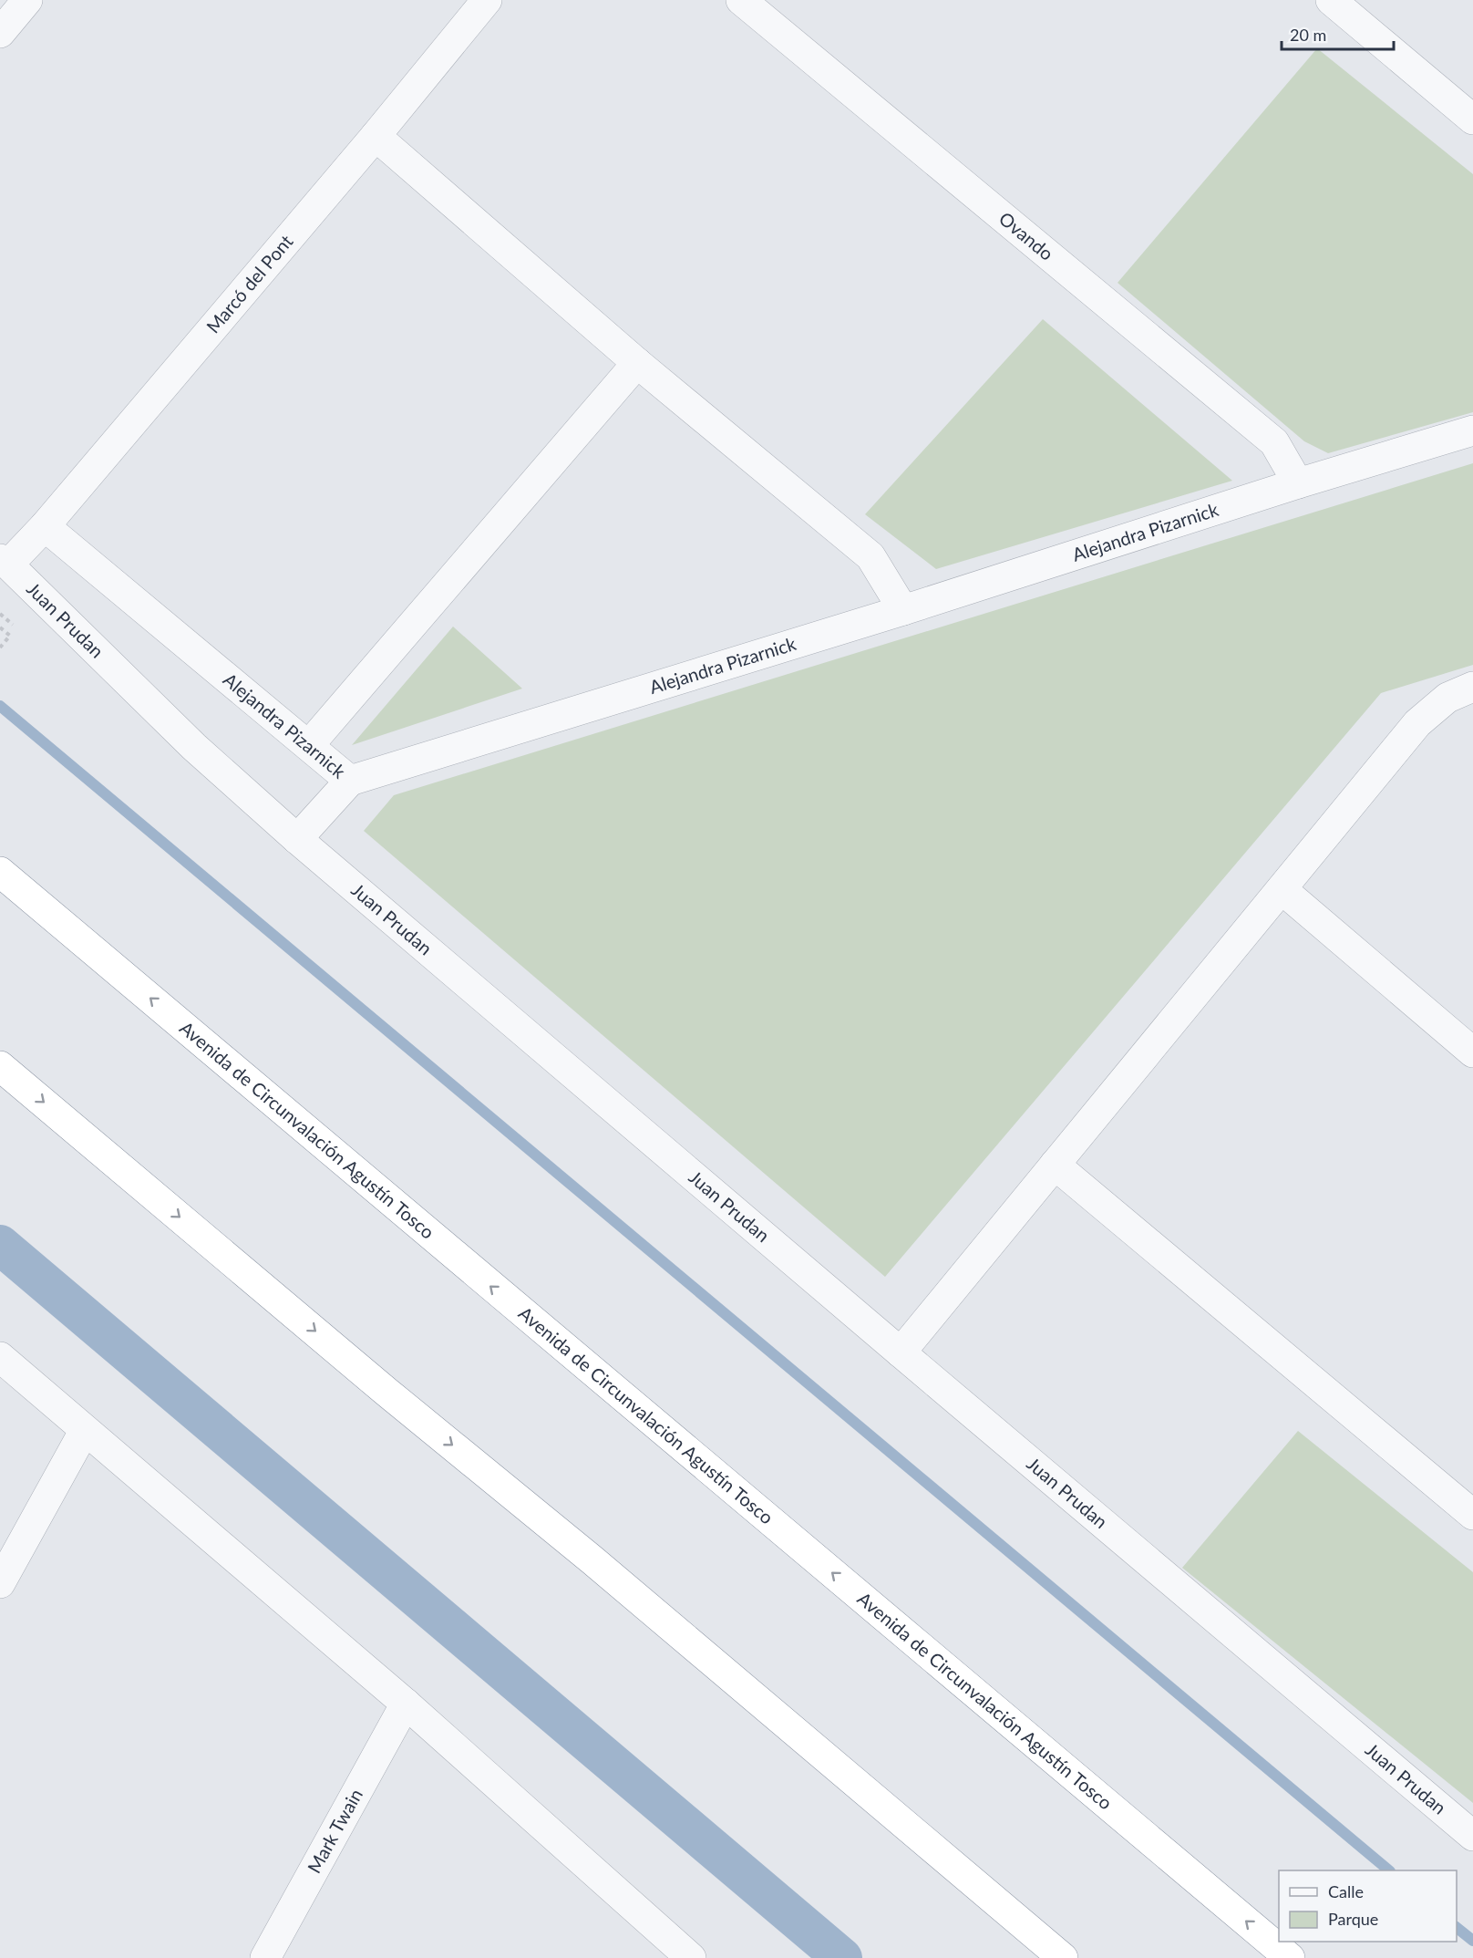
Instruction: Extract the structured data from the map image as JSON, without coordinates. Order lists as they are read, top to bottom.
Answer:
{
  "streets": {
    "highway": ["Avenida de Circunvalación Agustín Tosco"],
    "street": [
      "Ovando",
      "Marcó del Pont",
      "Alejandra Pizarnick",
      "Juan Prudan",
      "Mark Twain"
    ]
  },
  "crossings": [
    ["Ovando", "Alejandra Pizarnick"],
    ["Marcó del Pont", "Alejandra Pizarnick"],
    ["Marcó del Pont", "Juan Prudan"]
  ],
  "legend": ["Calle", "Parque"],
  "scale_bar": "20 m"
}
